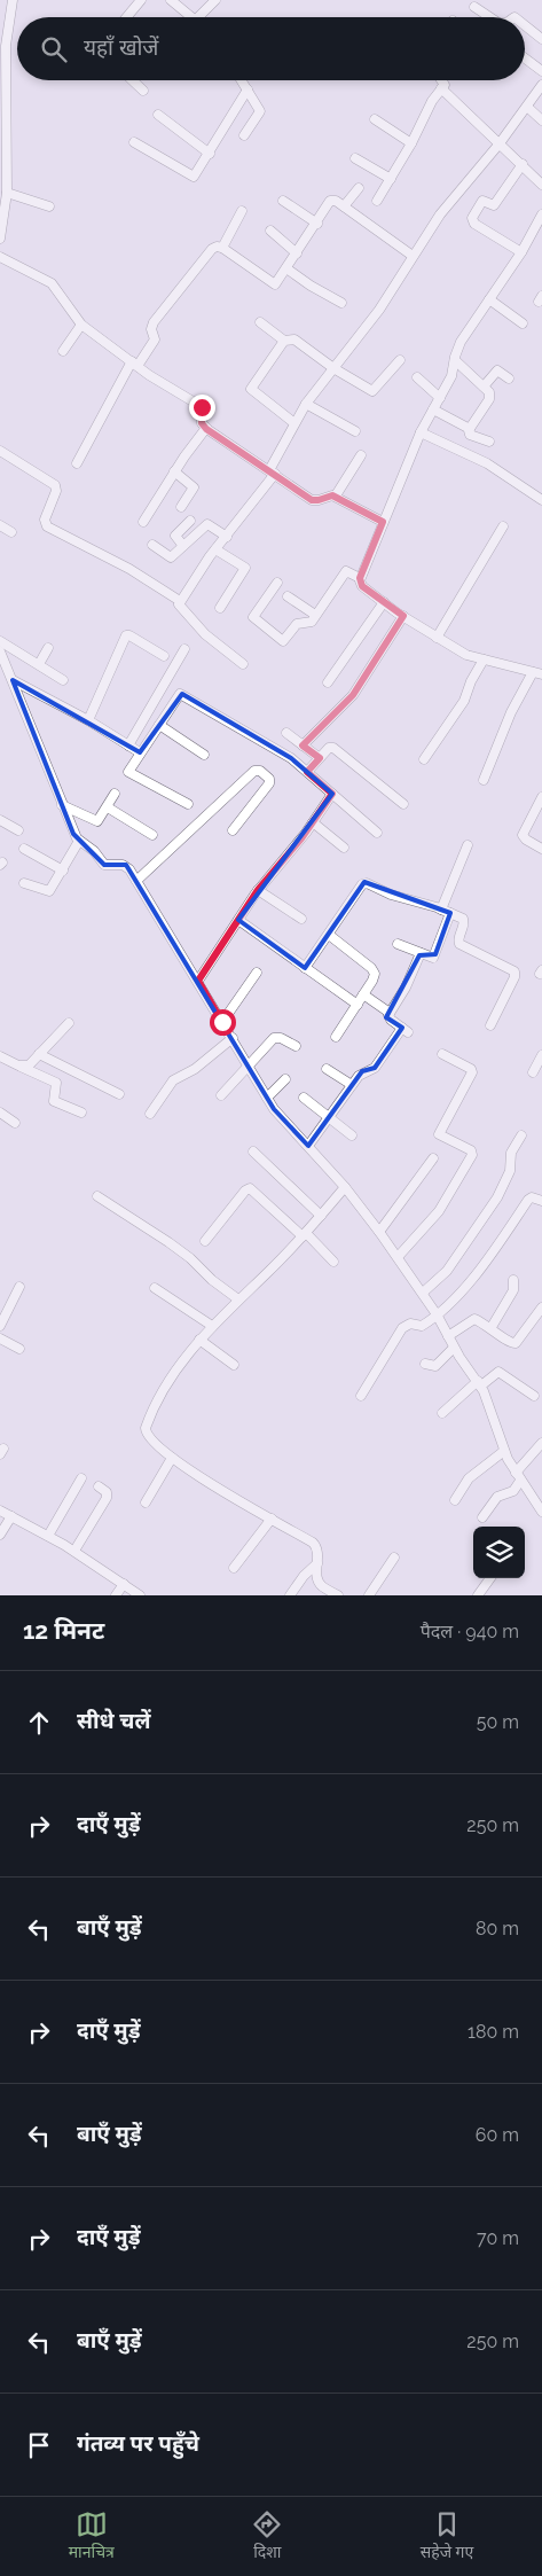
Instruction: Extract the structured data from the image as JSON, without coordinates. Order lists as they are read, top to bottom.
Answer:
{
  "page": {
    "search": "यहाँ खोजें",
    "heading": ["12 मिनट", "पैदल · 940 m"],
    "list": [
      ["सीधे चलें", "50 m"],
      ["दाएँ मुड़ें", "250 m"],
      ["बाएँ मुड़ें", "80 m"],
      ["दाएँ मुड़ें", "180 m"],
      ["बाएँ मुड़ें", "60 m"],
      ["दाएँ मुड़ें", "70 m"],
      ["बाएँ मुड़ें", "250 m"],
      "गंतव्य पर पहुँचे"
    ],
    "nav": ["मानचित्र", "दिशा", "सहेजे गए"]
  }
}
